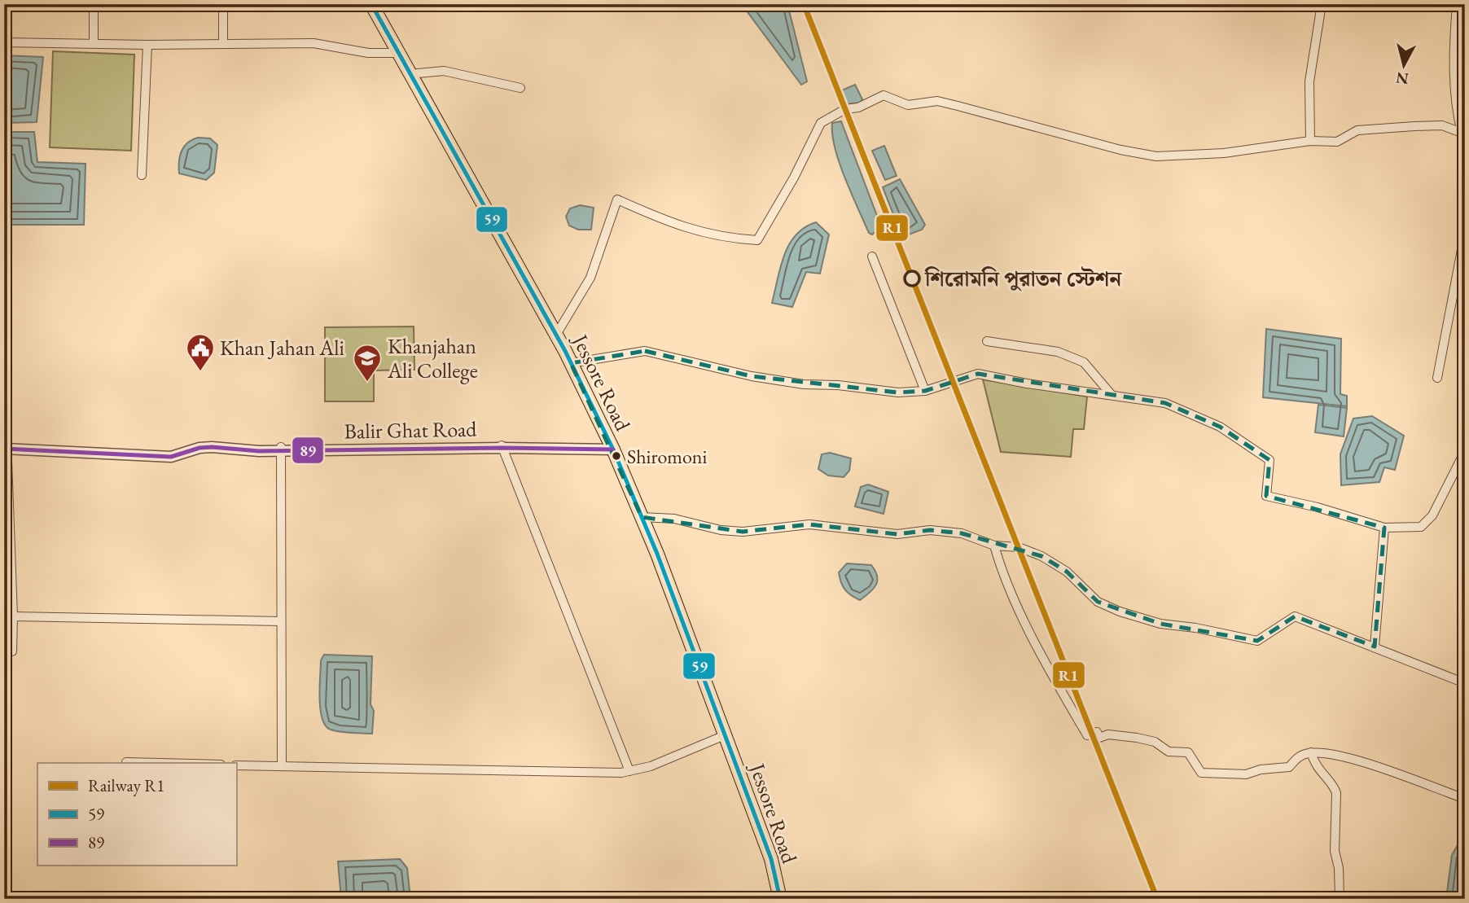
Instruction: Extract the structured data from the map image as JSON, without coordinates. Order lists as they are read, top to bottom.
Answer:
{
  "streets": {
    "highway": ["Jessore Road"],
    "street": ["Balir Ghat Road"]
  },
  "crossings": [
    ["Jessore Road", "Balir Ghat Road"]
  ],
  "places": {
    "other": ["শিরোমনি পুরাতন স্টেশন", "Shiromoni"],
    "public building": ["Khan Jahan Ali"],
    "school or university": ["Khanjahan Ali College"]
  },
  "lines": ["rail line R1", "transit line 59", "transit line 89"],
  "legend": ["Railway R1", "59", "89"],
  "north": "bottom"
}
